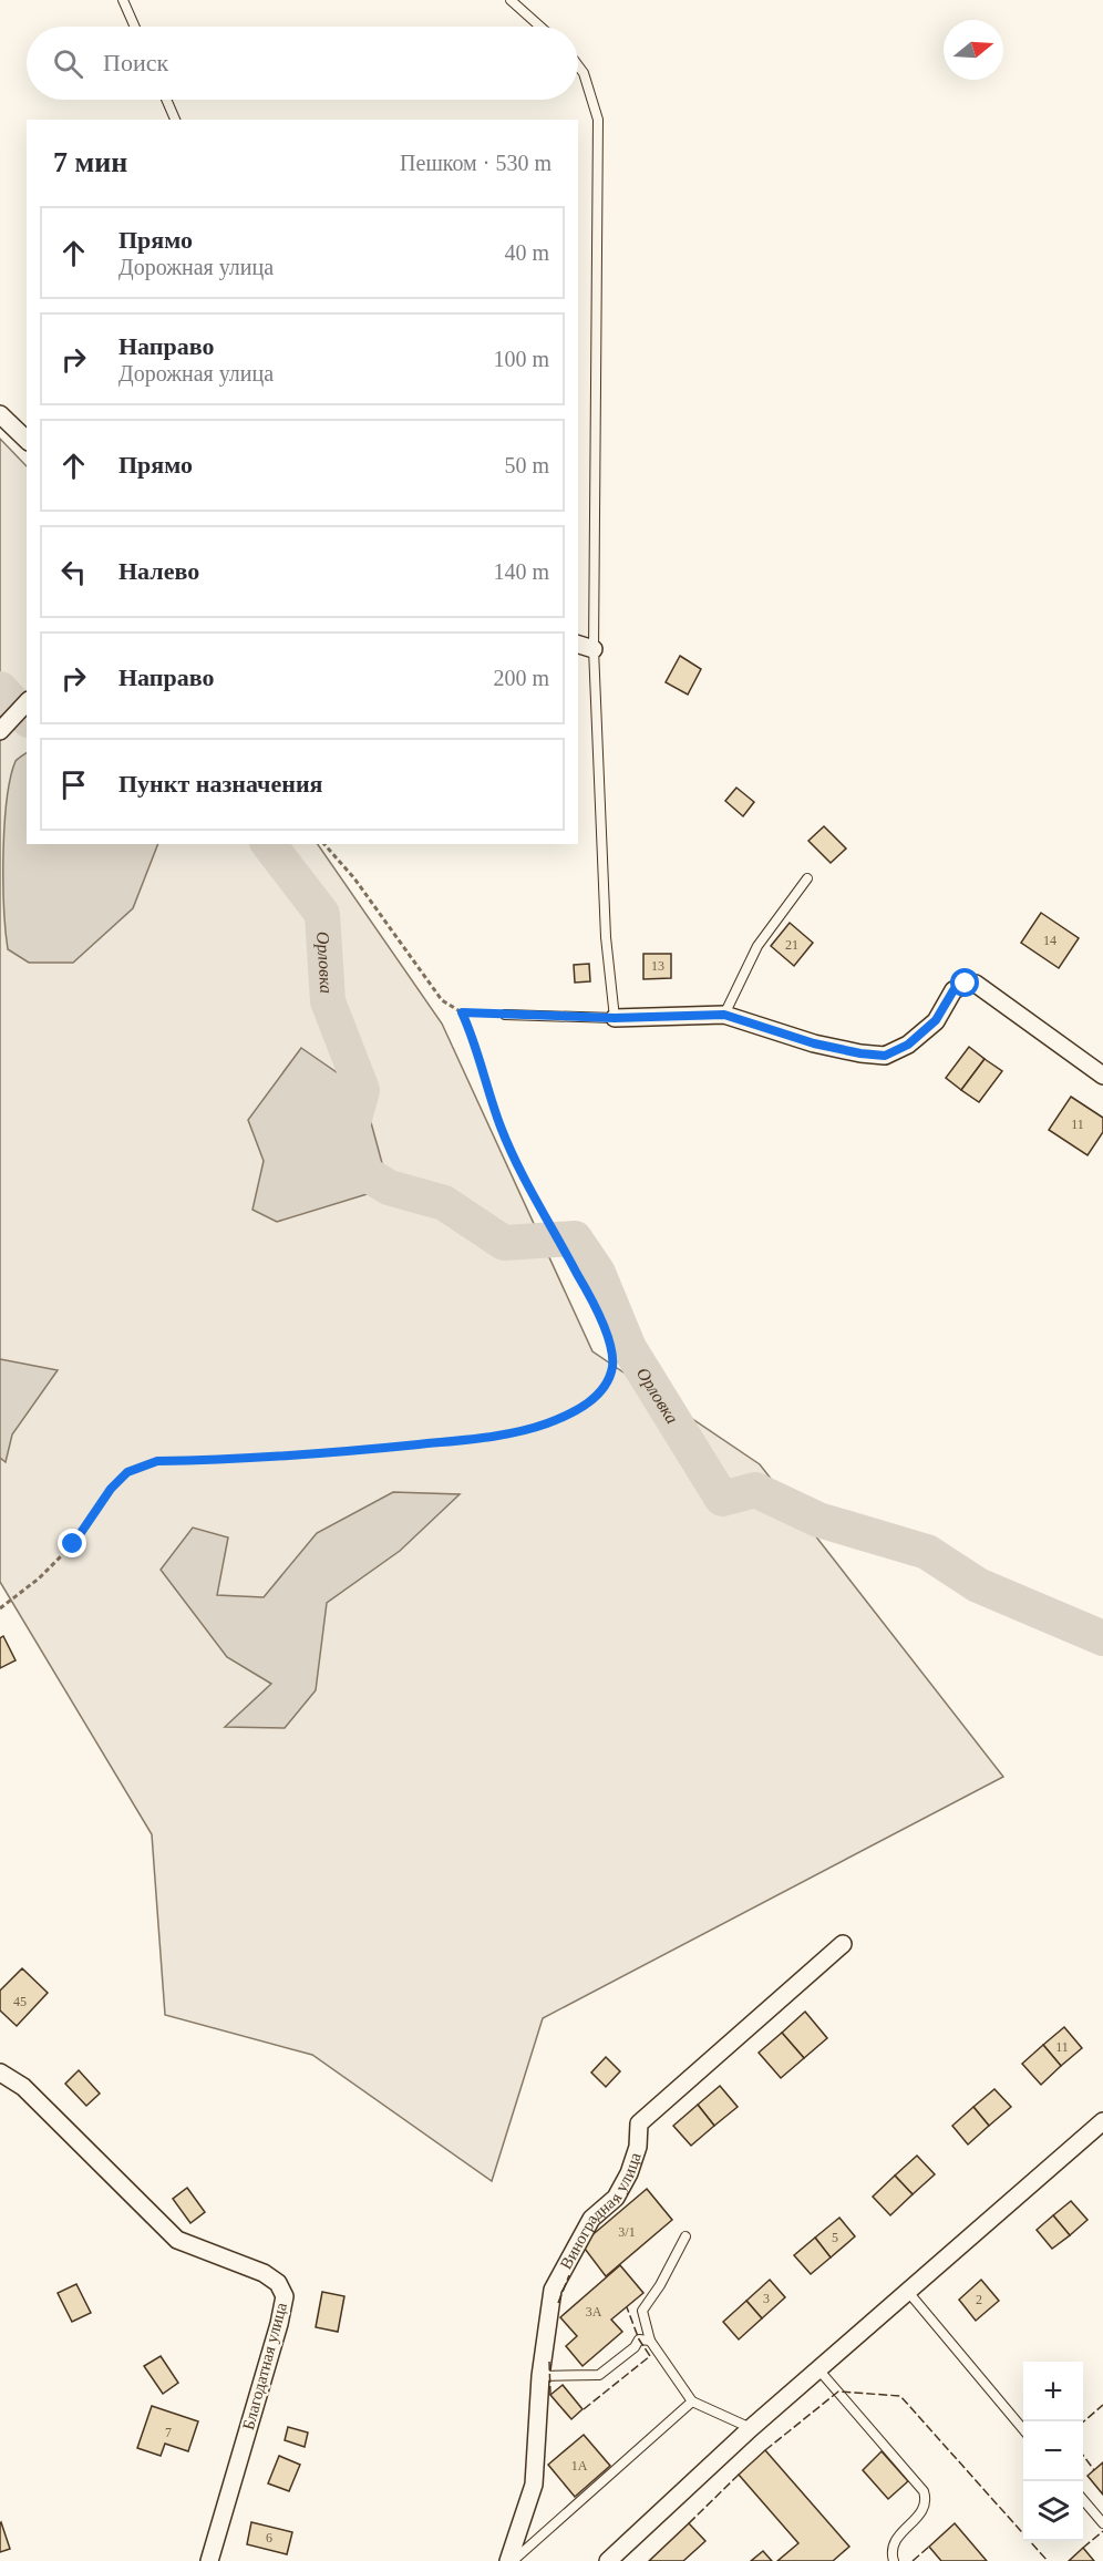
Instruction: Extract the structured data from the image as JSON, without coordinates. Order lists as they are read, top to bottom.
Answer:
{
  "streets": {
    "street": ["Виноградная улица", "Благодатная улица"]
  },
  "water": ["Орловка"],
  "house_numbers": [
    "14",
    "21",
    "13",
    "11",
    "45",
    "11",
    "3/1",
    "5",
    "3",
    "2",
    "3А",
    "7",
    "1А",
    "6"
  ],
  "north": "right",
  "page": {
    "search": "Поиск",
    "heading": ["7 мин", "Пешком · 530 m"],
    "list": [
      ["Прямо", "Дорожная улица", "40 m"],
      ["Направо", "Дорожная улица", "100 m"],
      ["Прямо", "50 m"],
      ["Налево", "140 m"],
      ["Направо", "200 m"],
      "Пункт назначения"
    ],
    "map_buttons": ["+", "−"]
  }
}
